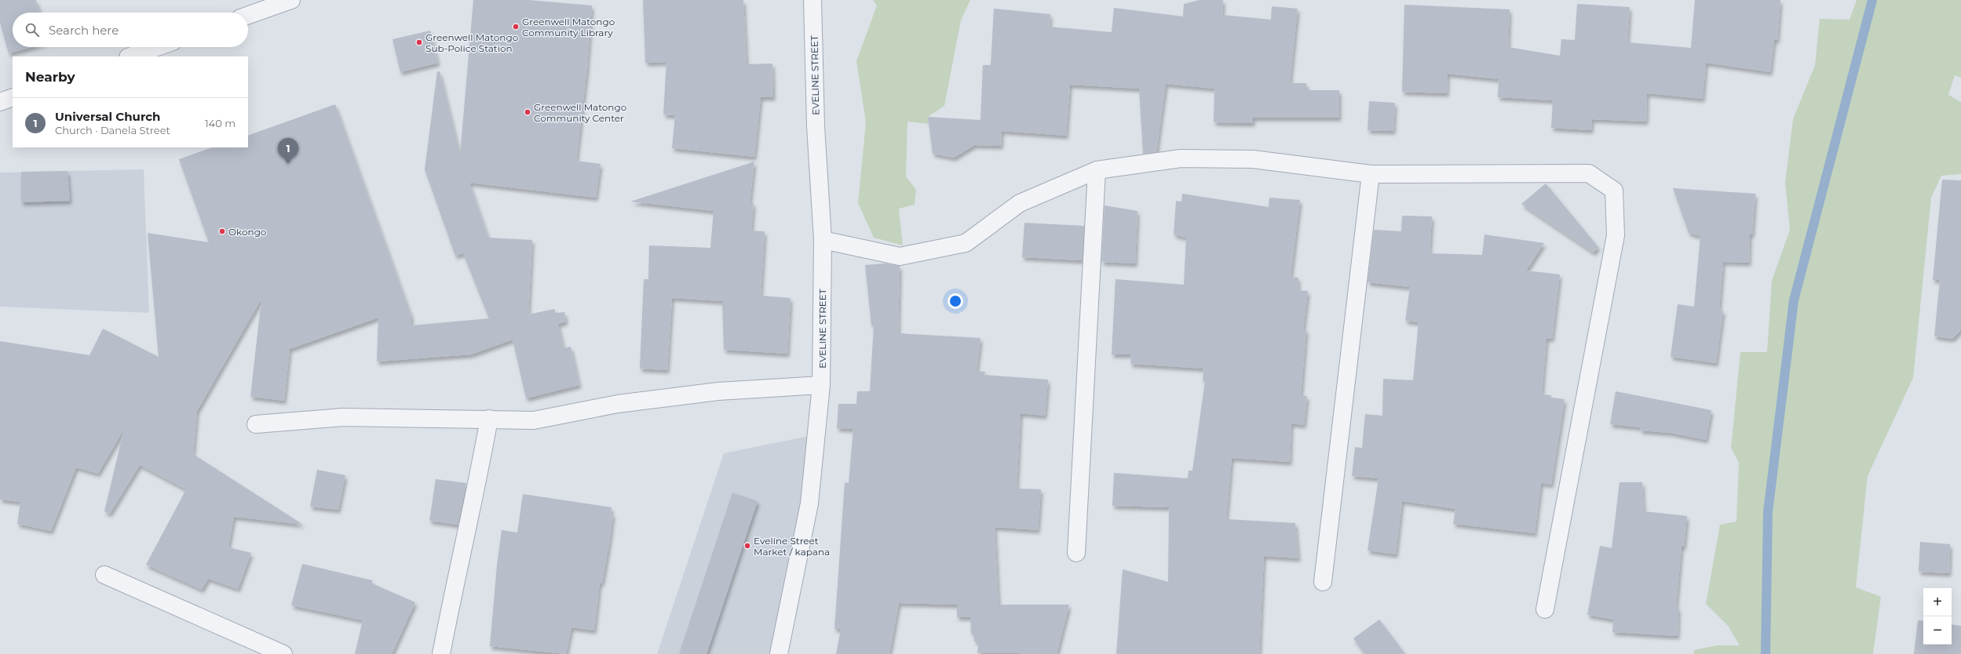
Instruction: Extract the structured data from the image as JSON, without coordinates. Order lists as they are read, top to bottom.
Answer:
{
  "streets": {
    "street": ["EVELINE STREET"]
  },
  "places": [
    "Greenwell Matongo Community Library",
    "Greenwell Matongo Sub-Police Station",
    "Greenwell Matongo Community Center",
    "Okongo",
    "Eveline Street Market / kapana"
  ],
  "page": {
    "search": "Search here",
    "heading": "Nearby",
    "list": [
      {
        "mark": "1",
        "name": "Universal Church",
        "note": "Church · Danela Street",
        "value": "140 m"
      }
    ],
    "pins": "1",
    "map_buttons": ["+", "−"]
  }
}
